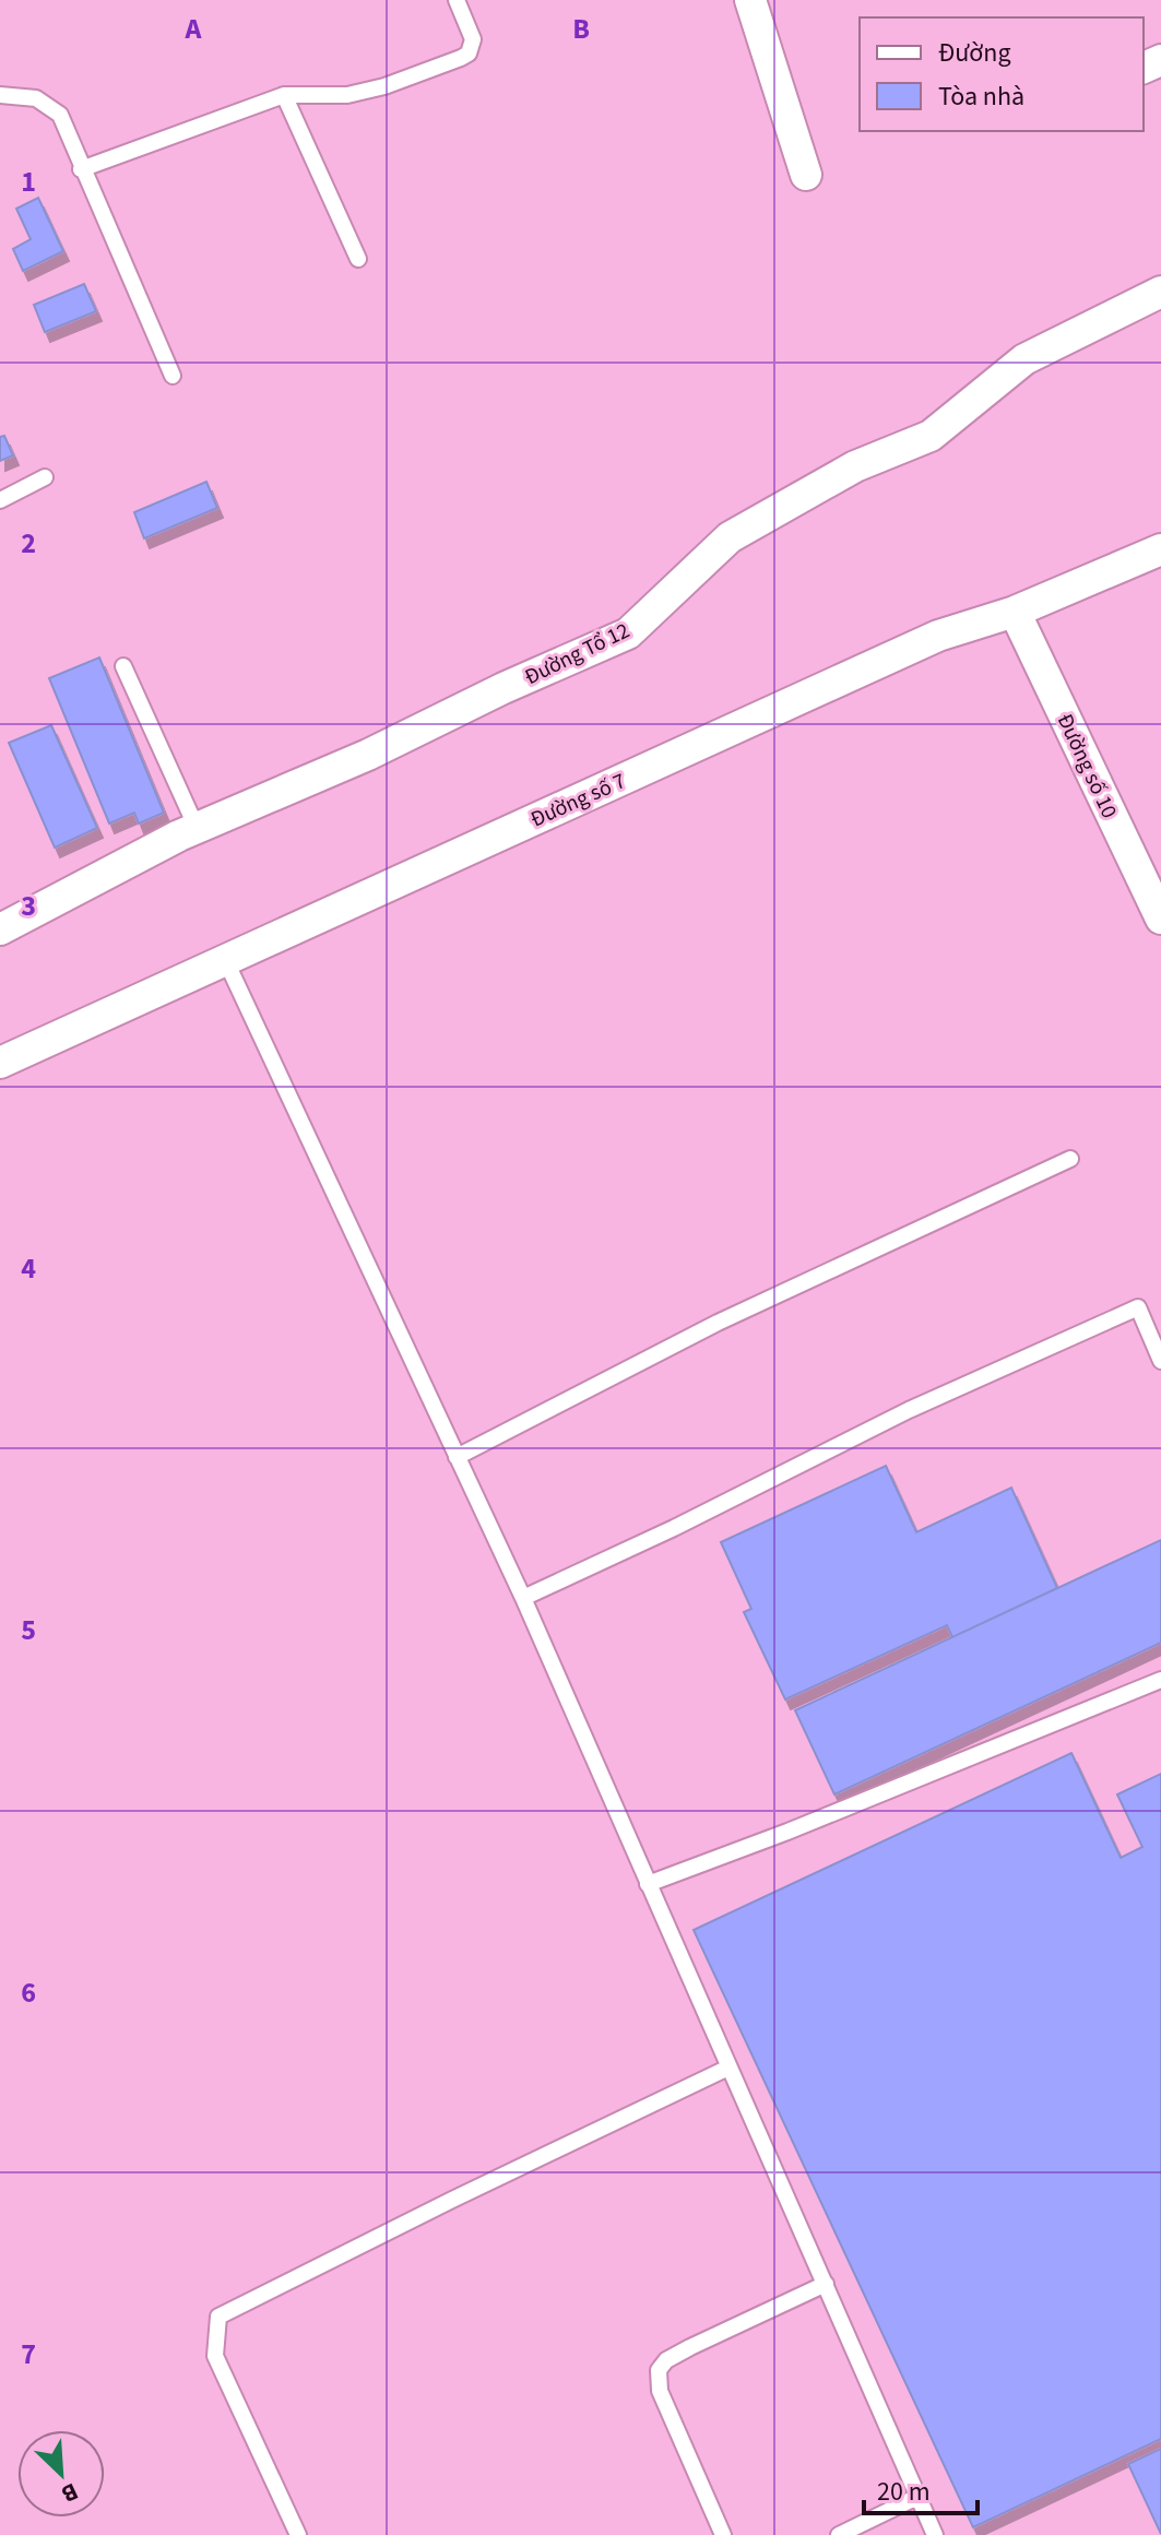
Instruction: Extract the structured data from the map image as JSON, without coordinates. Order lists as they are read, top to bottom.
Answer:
{
  "streets": {
    "street": ["Đường Tổ 12", "Đường số 10", "Đường số 7"]
  },
  "crossings": [
    ["Đường số 10", "Đường số 7"]
  ],
  "legend": ["Đường", "Tòa nhà"],
  "scale_bar": "20 m",
  "north": "bottom right",
  "grid": {
    "columns": ["A", "B"],
    "rows": [
      "1",
      "2",
      "3",
      "4",
      "5",
      "6",
      "7"
    ]
  }
}
